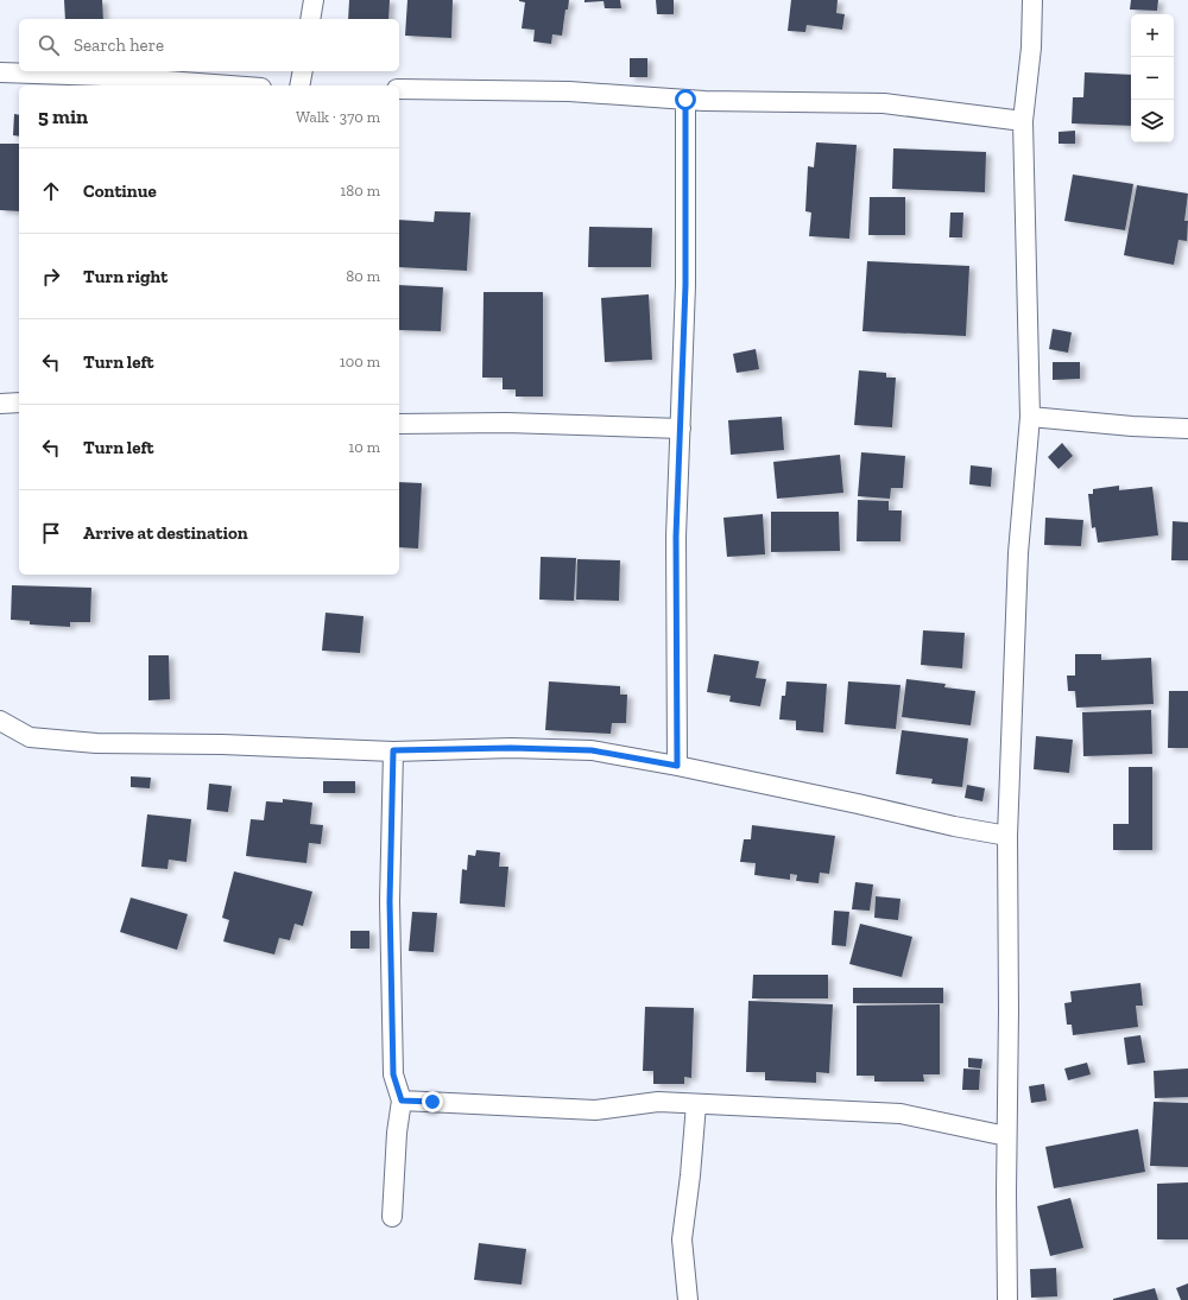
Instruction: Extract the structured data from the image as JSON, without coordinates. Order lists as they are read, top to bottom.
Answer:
{
  "page": {
    "map_buttons": ["+", "−"],
    "search": "Search here",
    "heading": ["5 min", "Walk · 370 m"],
    "list": [
      ["Continue", "180 m"],
      ["Turn right", "80 m"],
      ["Turn left", "100 m"],
      ["Turn left", "10 m"],
      "Arrive at destination"
    ]
  }
}
